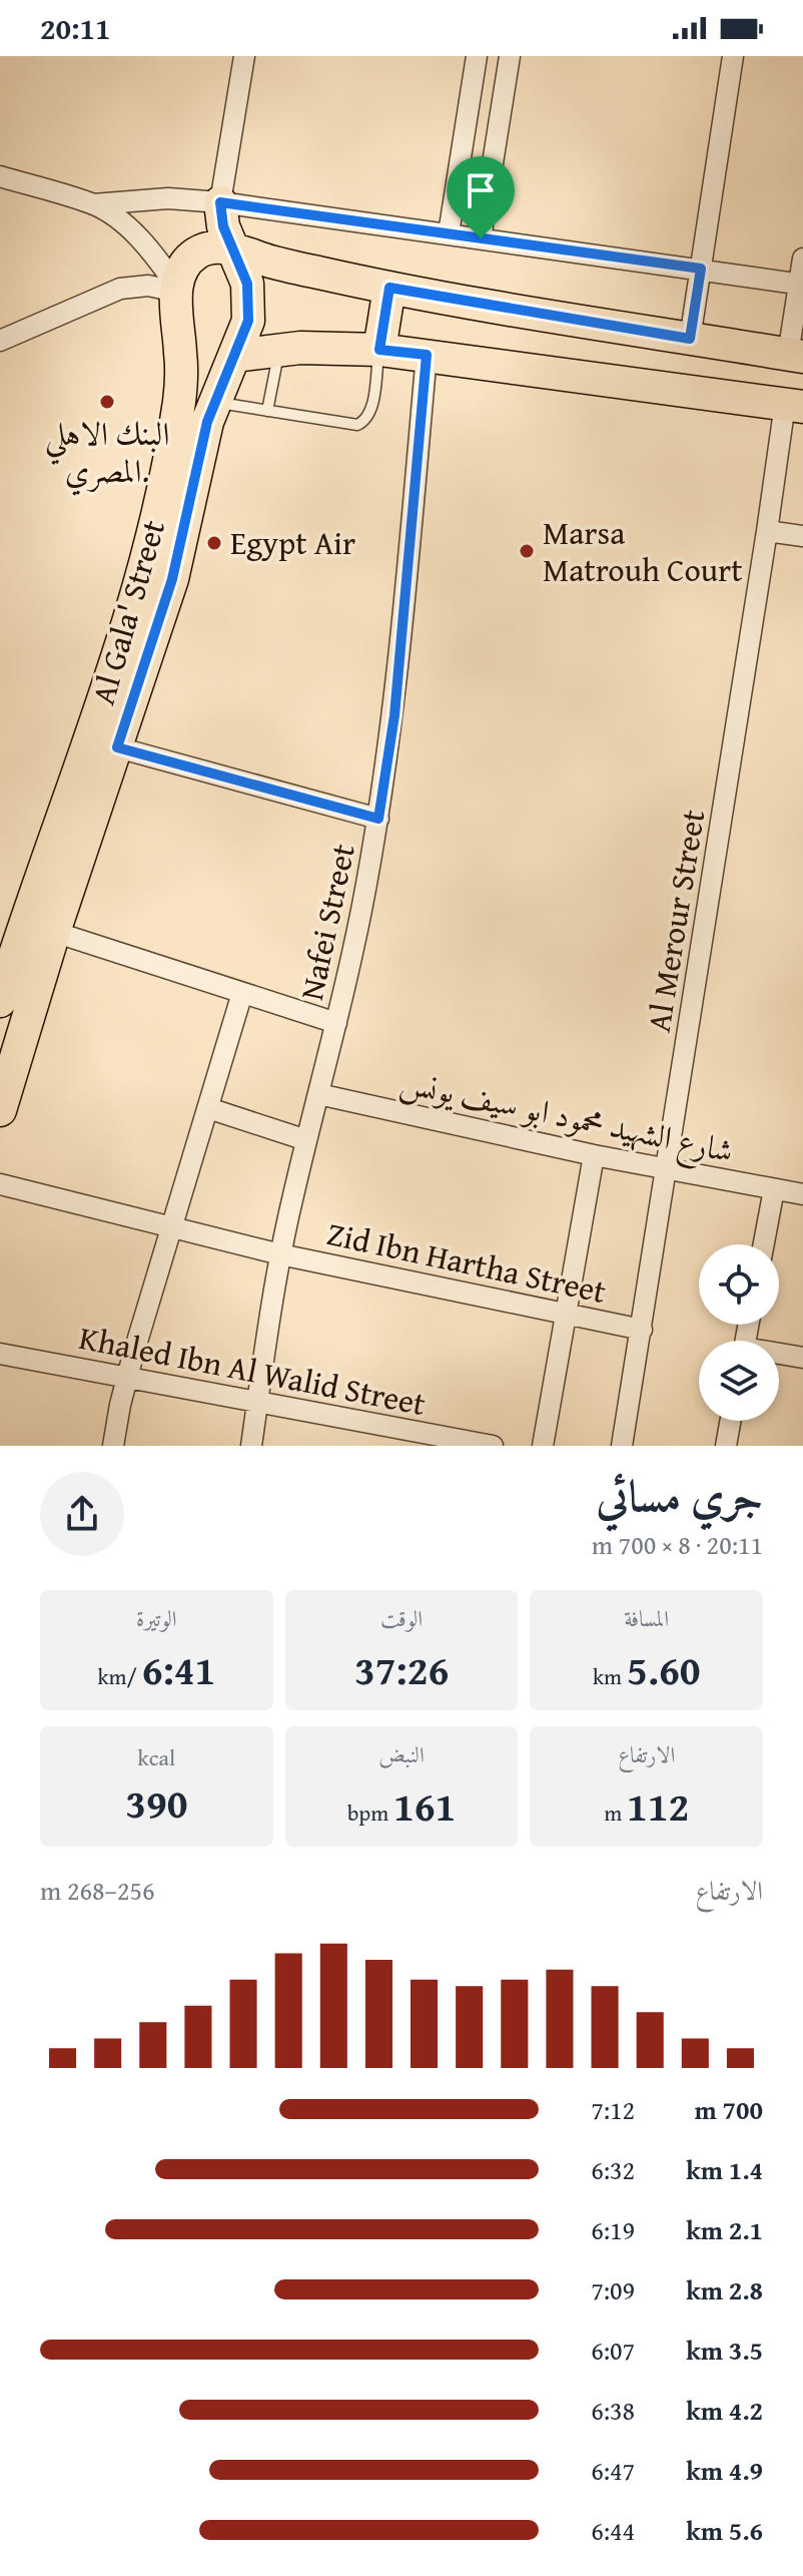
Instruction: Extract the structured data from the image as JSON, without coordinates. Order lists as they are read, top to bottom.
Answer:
{
  "streets": {
    "main road": ["Al Gala' Street"],
    "street": [
      "Al Merour Street",
      "Nafei Street",
      "شارع الشهيد محمود ابو سيف يونس",
      "Zid Ibn Hartha Street",
      "Khaled Ibn Al Walid Street"
    ]
  },
  "crossings": [
    ["Al Merour Street", "شارع الشهيد محمود ابو سيف يونس"],
    ["Al Merour Street", "Zid Ibn Hartha Street"],
    ["Nafei Street", "شارع الشهيد محمود ابو سيف يونس"],
    ["Nafei Street", "Zid Ibn Hartha Street"],
    ["Nafei Street", "Khaled Ibn Al Walid Street"]
  ],
  "places": ["البنك الاهلي المصري.", "Egypt Air", "Marsa Matrouh Court"],
  "page": {
    "status": "20:11",
    "heading": ["جري مسائي", "20:11 · 8 × 700 m"],
    "stats": [
      ["المسافة", "5.60 km"],
      ["الوقت", "37:26"],
      ["الوتيرة", "6:41 /km"],
      ["الارتفاع", "112 m"],
      ["النبض", "161 bpm"],
      ["kcal", "390"]
    ],
    "chart": ["الارتفاع", "256–268 m"],
    "list": [
      {
        "name": "700 m",
        "note": "7:12"
      },
      {
        "name": "1.4 km",
        "note": "6:32"
      },
      {
        "name": "2.1 km",
        "note": "6:19"
      },
      {
        "name": "2.8 km",
        "note": "7:09"
      },
      {
        "name": "3.5 km",
        "note": "6:07"
      },
      {
        "name": "4.2 km",
        "note": "6:38"
      },
      {
        "name": "4.9 km",
        "note": "6:47"
      },
      {
        "name": "5.6 km",
        "note": "6:44"
      }
    ]
  }
}
